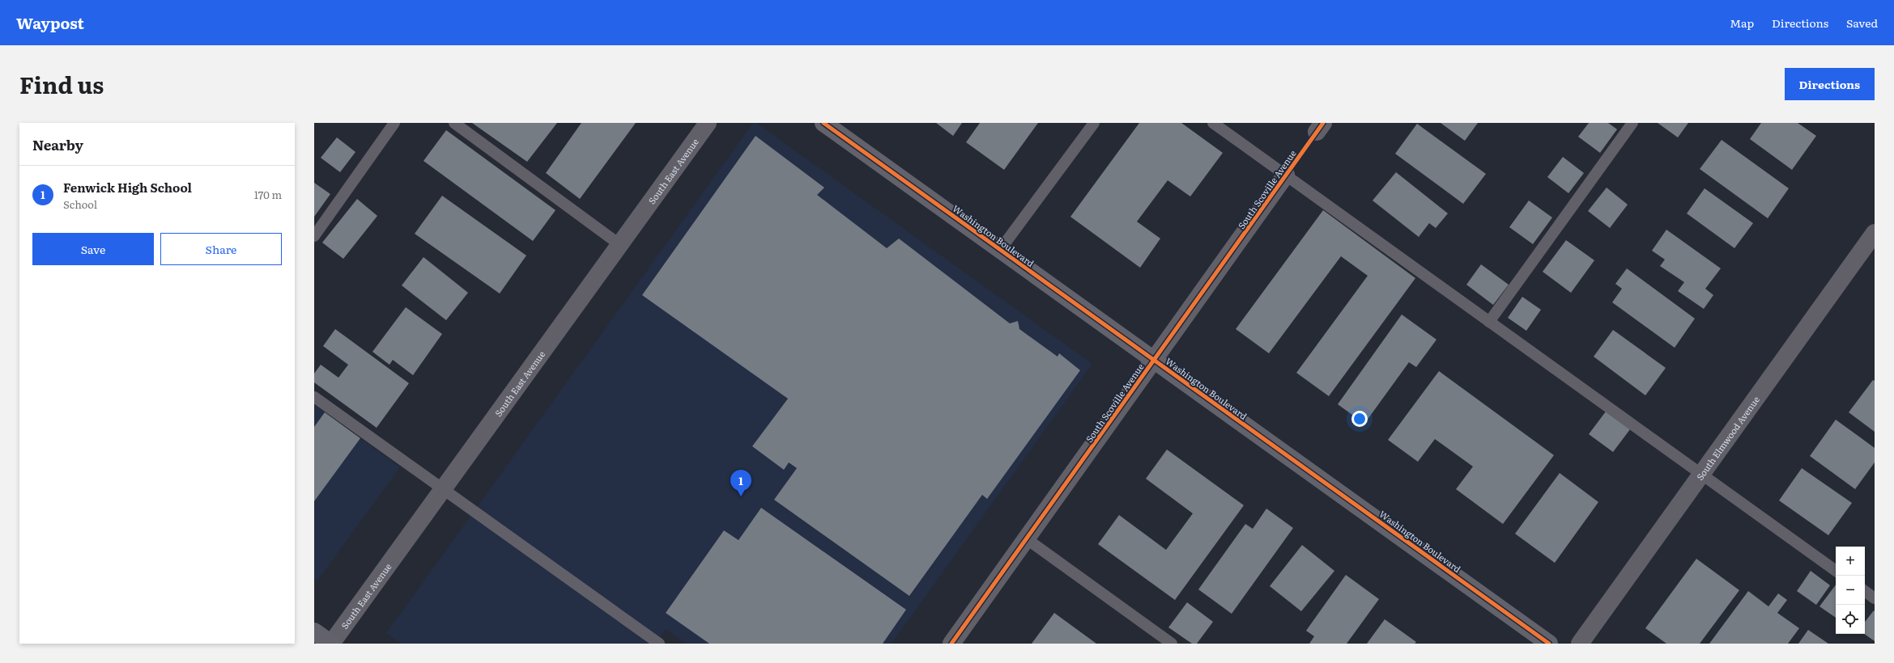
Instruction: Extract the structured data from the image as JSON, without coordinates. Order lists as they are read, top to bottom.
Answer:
{
  "streets": {
    "street": [
      "South East Avenue",
      "South Scoville Avenue",
      "Washington Boulevard",
      "South Elmwood Avenue"
    ]
  },
  "crossings": [
    ["South Scoville Avenue", "Washington Boulevard"]
  ],
  "page": {
    "header": "Waypost",
    "nav": ["Map", "Directions", "Saved"],
    "title": "Find us",
    "buttons": [
      "Directions",
      ["Save", "Share"]
    ],
    "heading": "Nearby",
    "list": [
      {
        "mark": "1",
        "name": "Fenwick High School",
        "note": "School",
        "value": "170 m"
      }
    ],
    "pins": "1",
    "map_buttons": ["+", "−"]
  }
}
